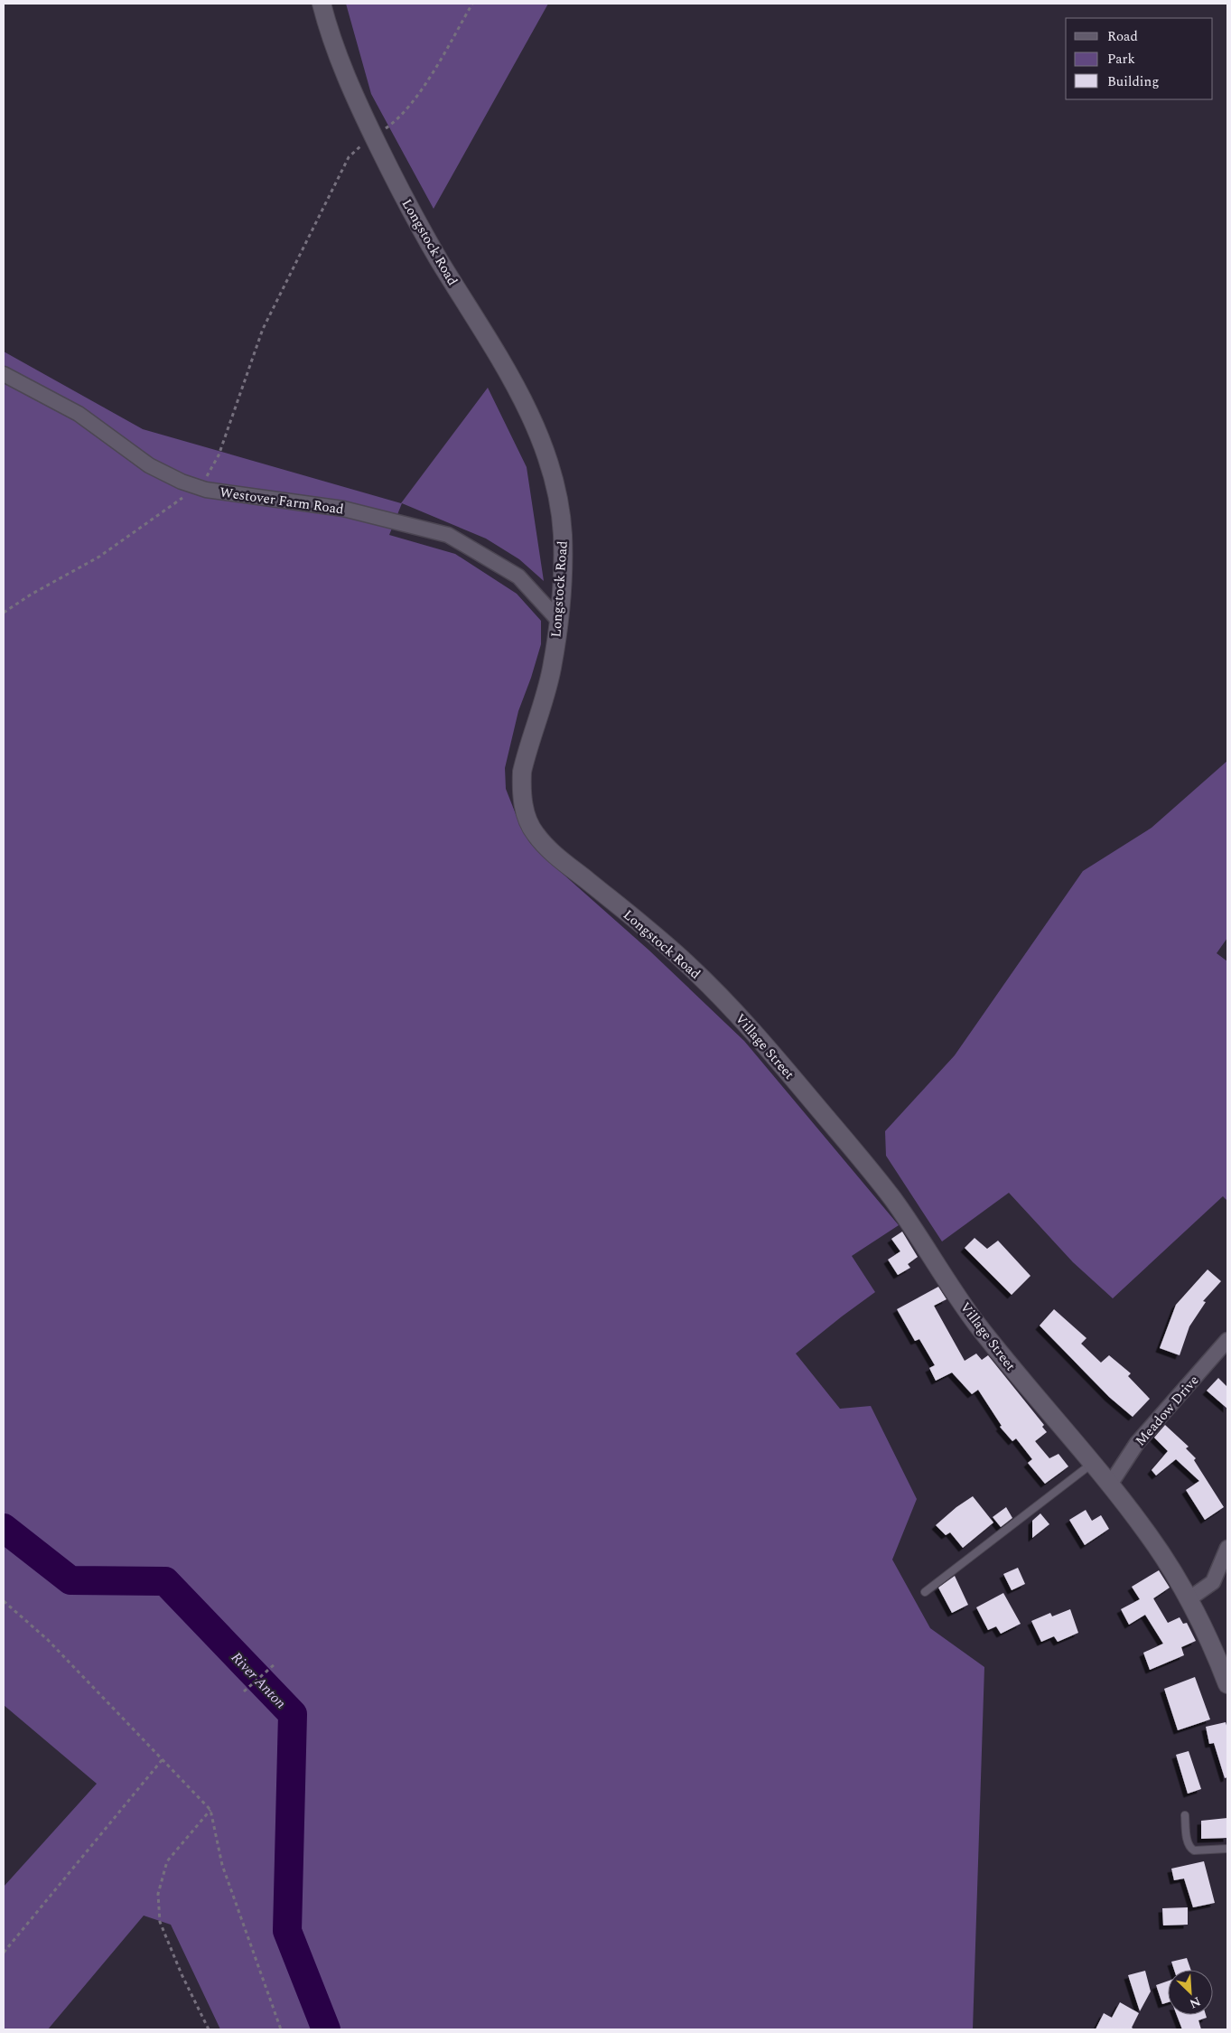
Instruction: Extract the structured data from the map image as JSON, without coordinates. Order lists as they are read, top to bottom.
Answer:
{
  "streets": {
    "street": [
      "Longstock Road",
      "Westover Farm Road",
      "Village Street",
      "Meadow Drive"
    ]
  },
  "crossings": [
    ["Longstock Road", "Westover Farm Road"],
    ["Longstock Road", "Village Street"],
    ["Village Street", "Meadow Drive"]
  ],
  "water": ["River Anton"],
  "legend": ["Road", "Park", "Building"],
  "north": "bottom right"
}
